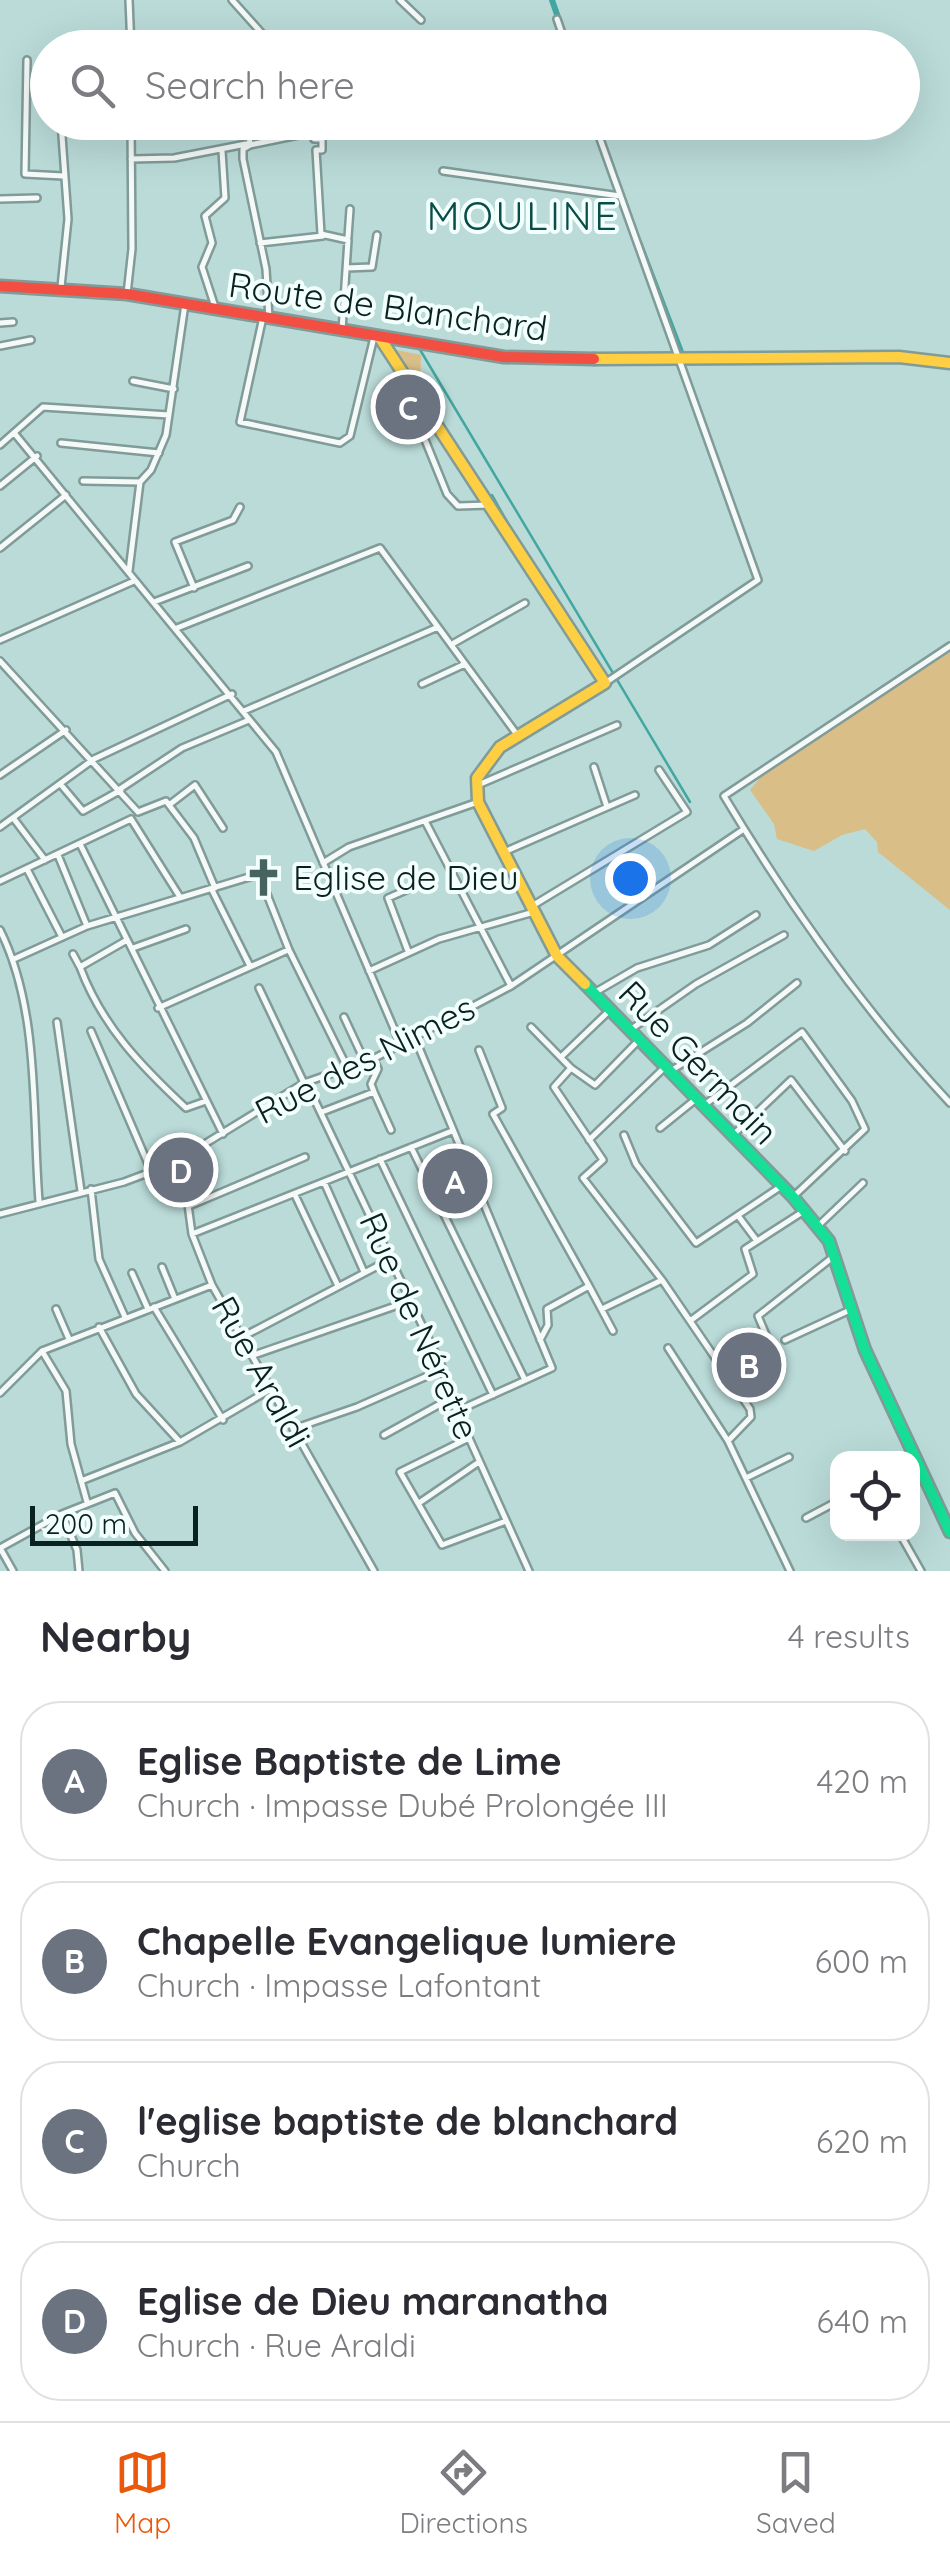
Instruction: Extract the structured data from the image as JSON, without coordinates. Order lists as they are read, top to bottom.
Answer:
{
  "streets": {
    "street": [
      "Route de Blanchard",
      "Rue des Nimes",
      "Rue Germain",
      "Rue de Nérette",
      "Rue Araldi"
    ]
  },
  "crossings": [
    ["Rue des Nimes", "Rue Germain"],
    ["Rue des Nimes", "Rue de Nérette"],
    ["Rue des Nimes", "Rue Araldi"]
  ],
  "districts": ["MOULINE"],
  "places": {
    "church": ["Eglise de Dieu"]
  },
  "scale_bar": "200 m",
  "page": {
    "search": "Search here",
    "pins": [
      "C",
      "D",
      "A",
      "B"
    ],
    "scale": "200 m",
    "heading": ["Nearby", "4 results"],
    "list": [
      {
        "mark": "A",
        "name": "Eglise Baptiste de Lime",
        "note": "Church · Impasse Dubé Prolongée III",
        "value": "420 m"
      },
      {
        "mark": "B",
        "name": "Chapelle Evangelique lumiere",
        "note": "Church · Impasse Lafontant",
        "value": "600 m"
      },
      {
        "mark": "C",
        "name": "l'eglise baptiste de blanchard",
        "note": "Church",
        "value": "620 m"
      },
      {
        "mark": "D",
        "name": "Eglise de Dieu maranatha",
        "note": "Church · Rue Araldi",
        "value": "640 m"
      }
    ],
    "nav": ["Map", "Directions", "Saved"]
  }
}
